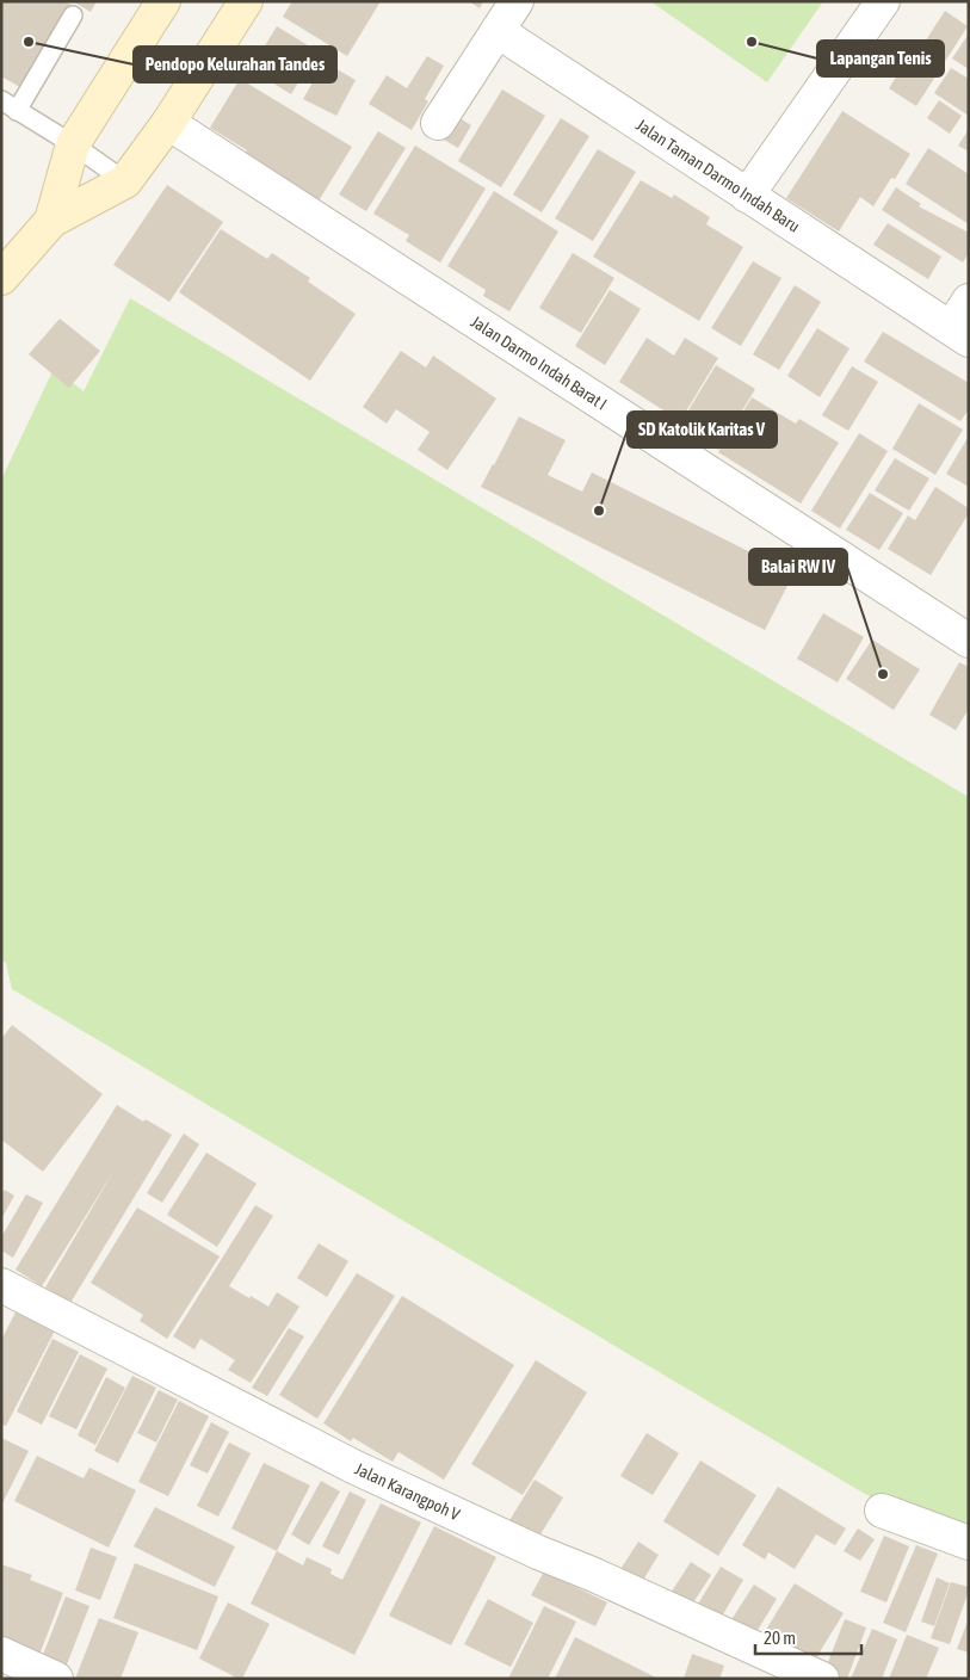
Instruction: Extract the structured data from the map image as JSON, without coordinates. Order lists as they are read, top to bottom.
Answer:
{
  "streets": {
    "street": ["Jalan Taman Darmo Indah Baru", "Jalan Darmo Indah Barat I", "Jalan Karangpoh V"]
  },
  "places": [
    "Pendopo Kelurahan Tandes",
    "Lapangan Tenis",
    "SD Katolik Karitas V",
    "Balai RW IV"
  ],
  "scale_bar": "20 m"
}
